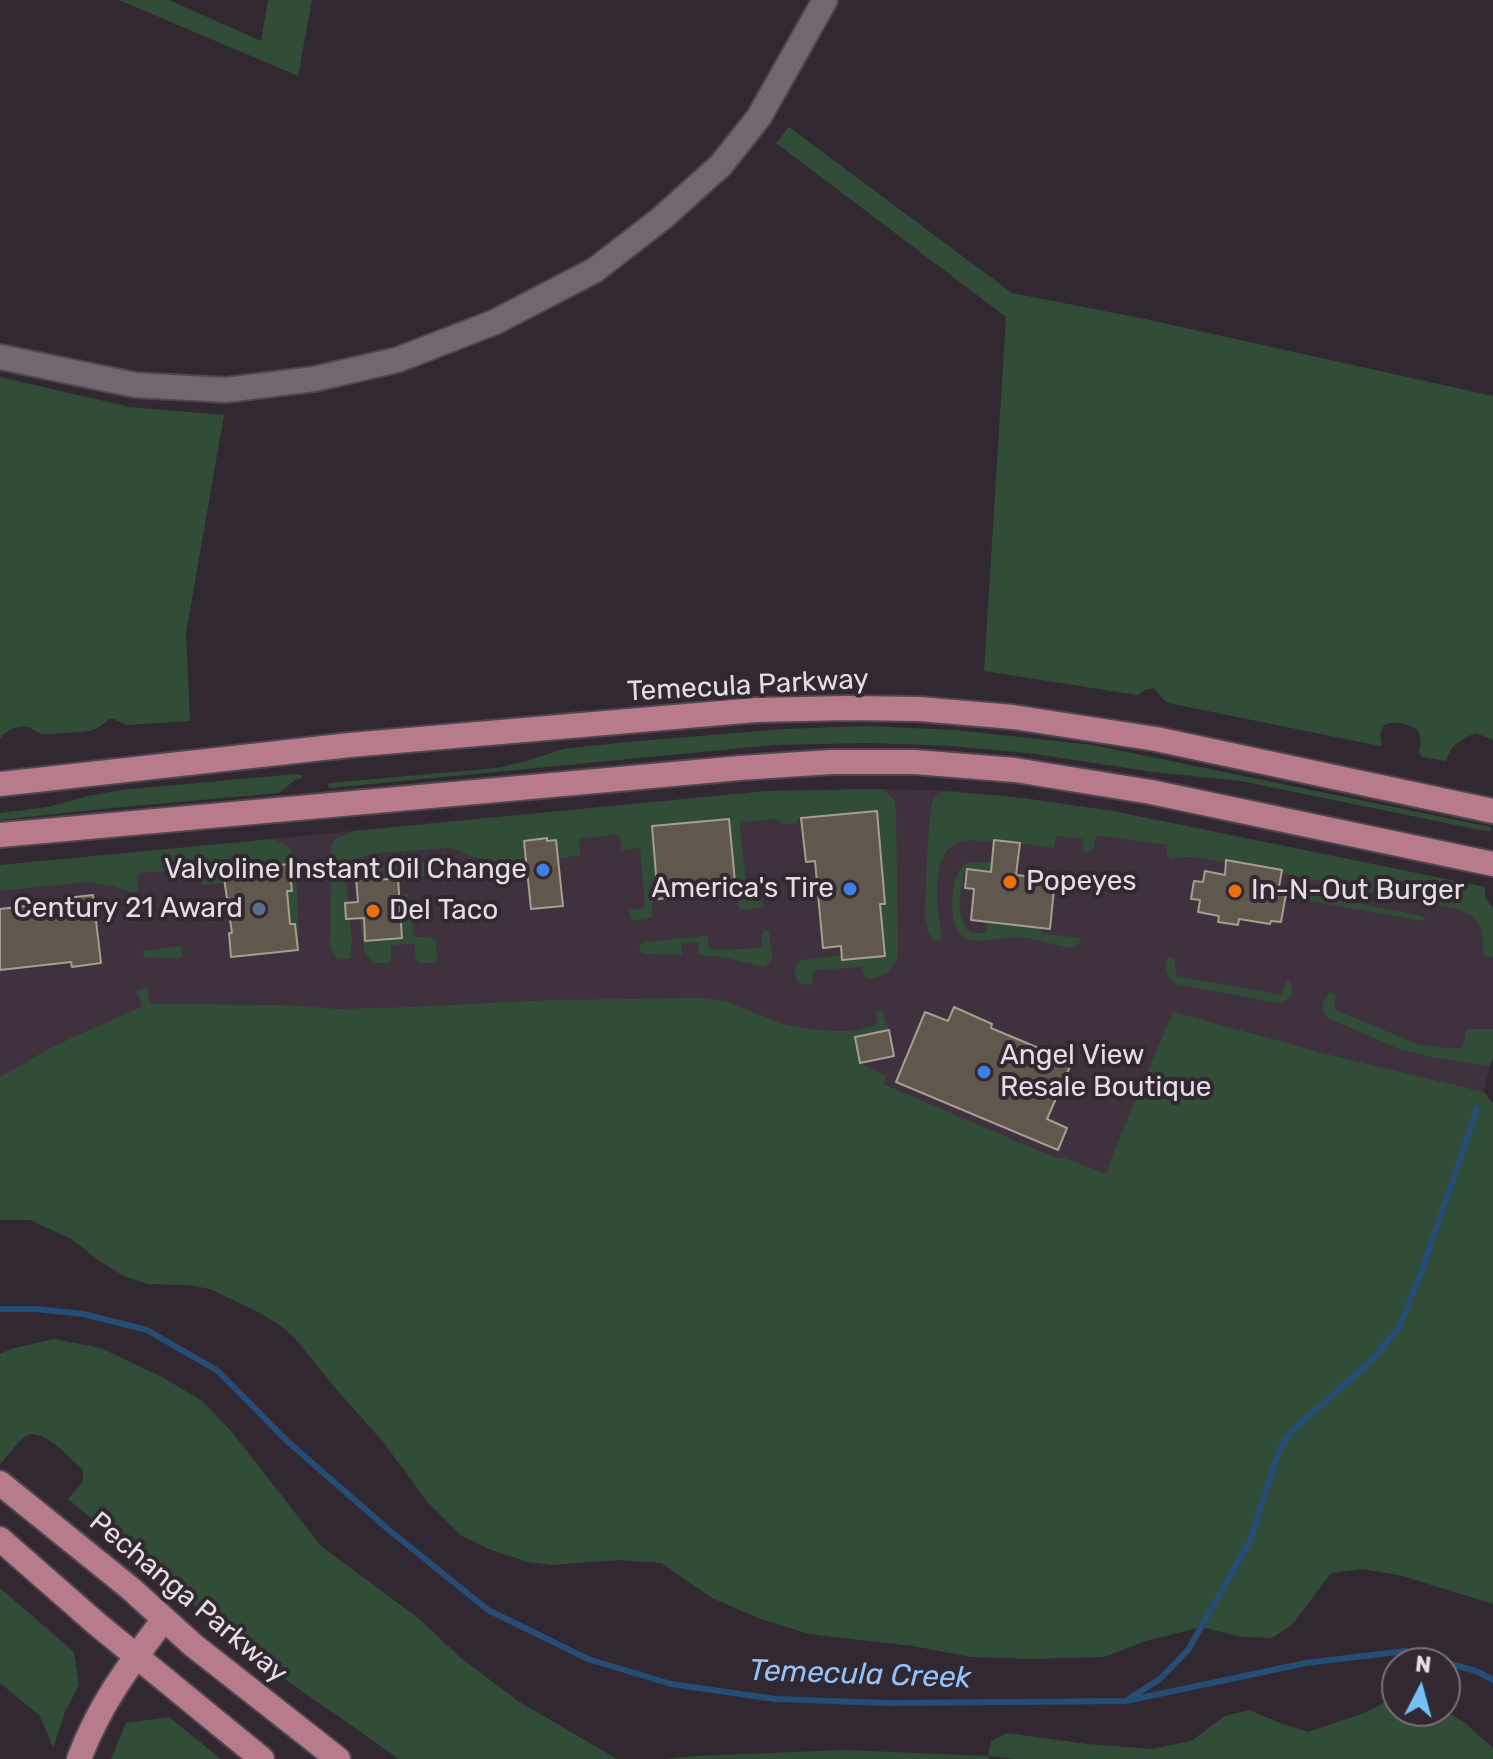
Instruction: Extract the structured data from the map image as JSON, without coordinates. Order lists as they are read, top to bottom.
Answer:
{
  "streets": {
    "main road": ["Temecula Parkway", "Pechanga Parkway"]
  },
  "water": ["Temecula Creek"],
  "places": [
    "Valvoline Instant Oil Change",
    "Popeyes",
    "America's Tire",
    "In-N-Out Burger",
    "Century 21 Award",
    "Del Taco",
    "Angel View Resale Boutique"
  ],
  "north": "top"
}
